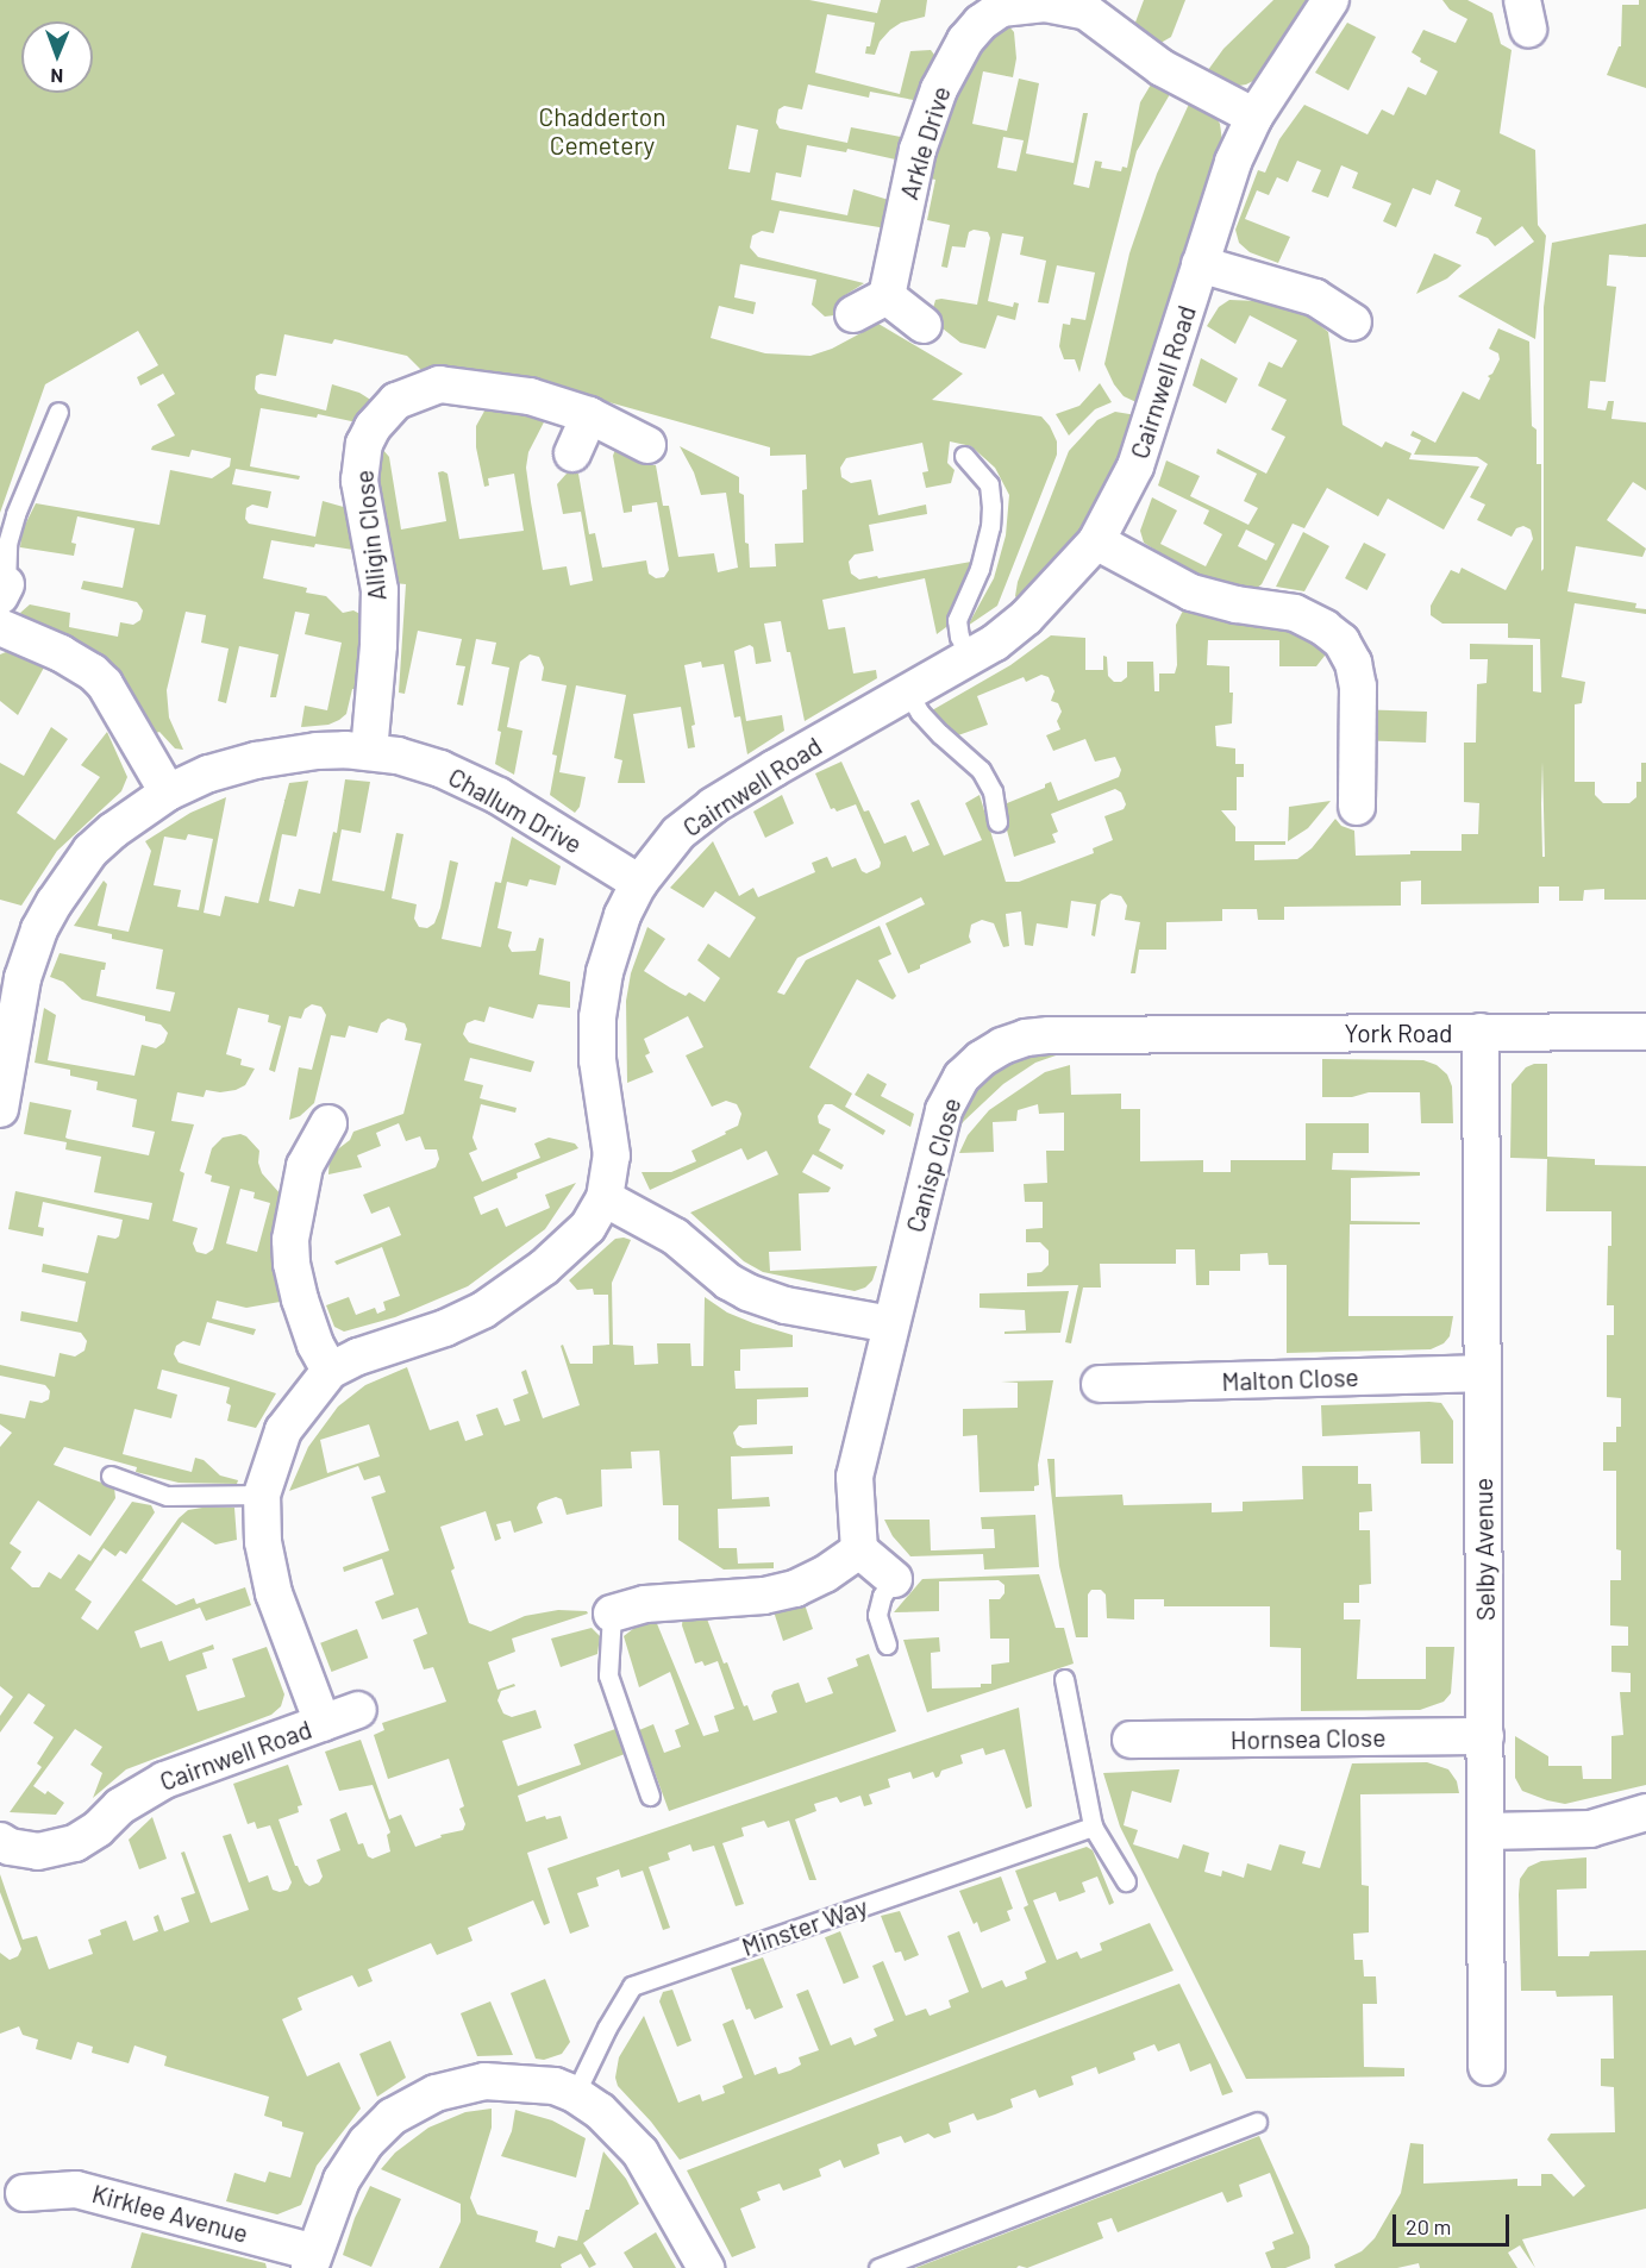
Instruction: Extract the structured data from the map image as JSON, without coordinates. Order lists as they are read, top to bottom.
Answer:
{
  "streets": {
    "street": [
      "Arkle Drive",
      "Cairnwell Road",
      "Alligin Close",
      "Challum Drive",
      "York Road",
      "Canisp Close",
      "Malton Close",
      "Selby Avenue",
      "Hornsea Close",
      "Kirklee Avenue"
    ],
    "lane": ["Minster Way"]
  },
  "crossings": [
    ["Arkle Drive", "Cairnwell Road"],
    ["Cairnwell Road", "Challum Drive"],
    ["Alligin Close", "Challum Drive"],
    ["York Road", "Canisp Close"],
    ["York Road", "Selby Avenue"],
    ["Malton Close", "Selby Avenue"],
    ["Selby Avenue", "Hornsea Close"]
  ],
  "parks": ["Chadderton Cemetery"],
  "scale_bar": "20 m",
  "north": "bottom"
}
